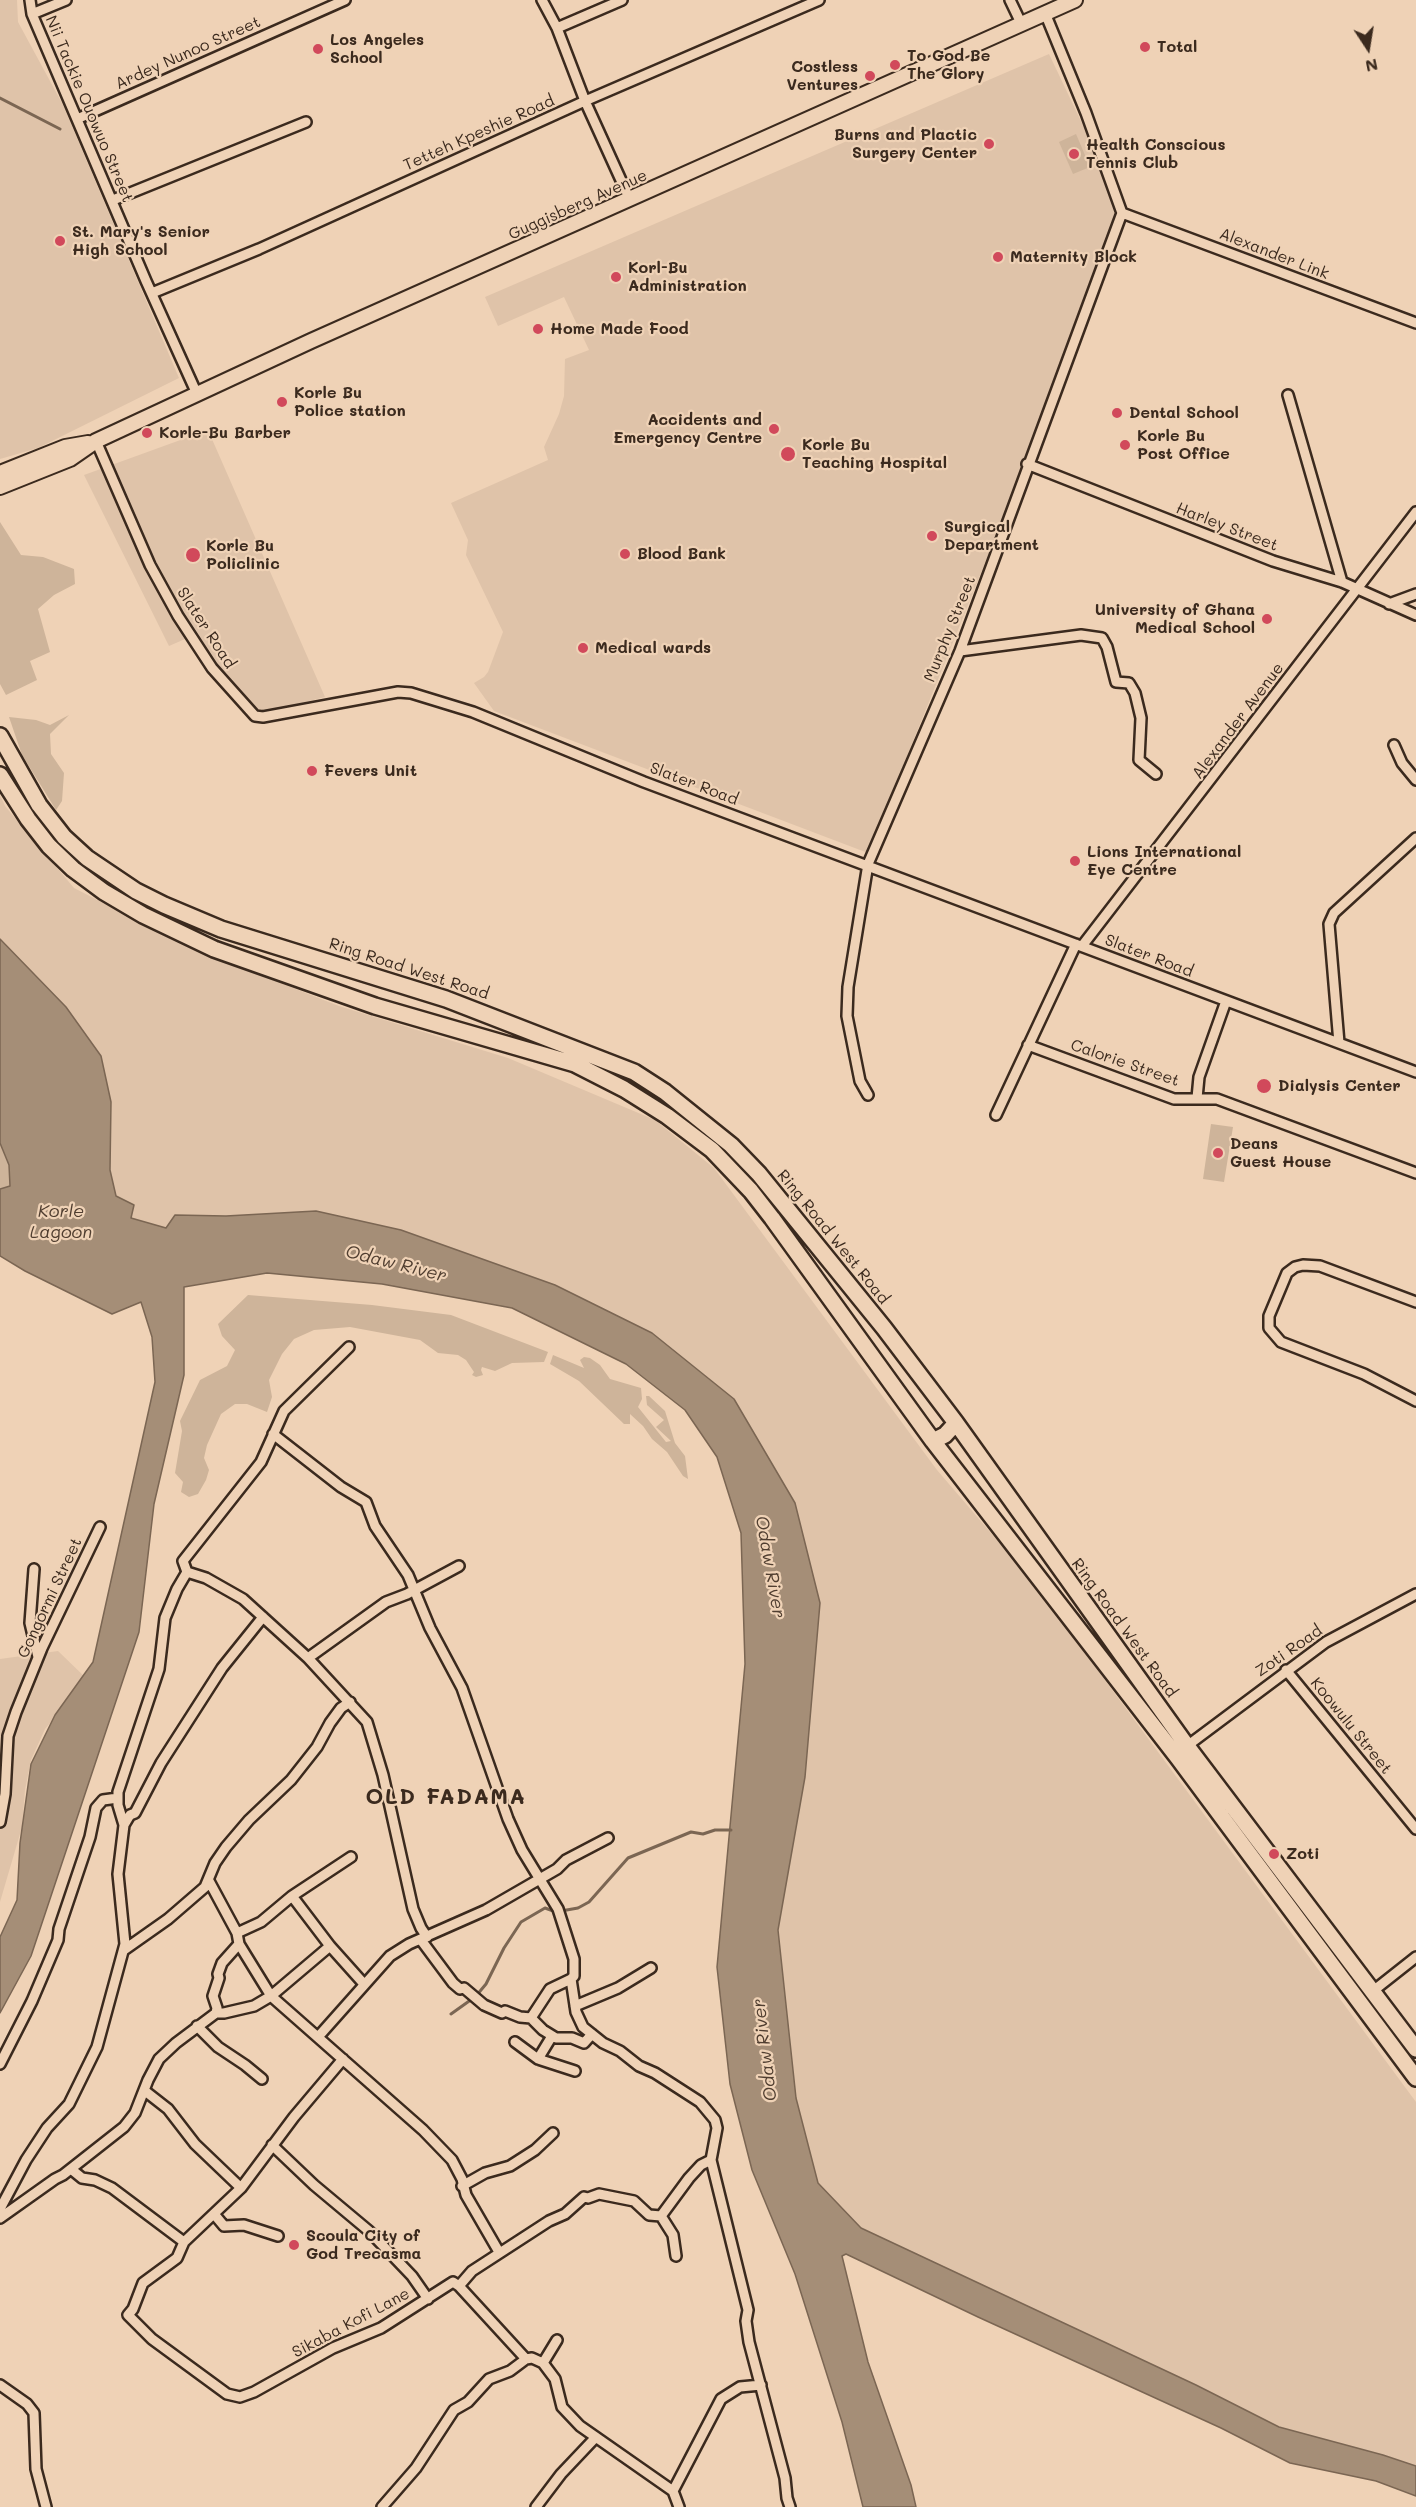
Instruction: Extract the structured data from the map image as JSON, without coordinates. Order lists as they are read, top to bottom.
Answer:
{
  "streets": {
    "main road": ["Guggisberg Avenue", "Ring Road West Road"],
    "street": [
      "Ardey Nunoo Street",
      "Nii Tackie Ouowuo Street",
      "Tetteh Kpeshie Road",
      "Alexander Link",
      "Harley Street",
      "Slater Road",
      "Murphy Street",
      "Alexander Avenue",
      "Calorie Street",
      "Gongormi Street",
      "Zoti Road",
      "Koowulu Street",
      "Sikaba Kofi Lane"
    ]
  },
  "crossings": [
    ["Ardey Nunoo Street", "Nii Tackie Ouowuo Street"],
    ["Nii Tackie Ouowuo Street", "Tetteh Kpeshie Road"],
    ["Nii Tackie Ouowuo Street", "Guggisberg Avenue"],
    ["Guggisberg Avenue", "Slater Road"],
    ["Alexander Link", "Murphy Street"],
    ["Harley Street", "Murphy Street"],
    ["Harley Street", "Alexander Avenue"],
    ["Slater Road", "Murphy Street"],
    ["Slater Road", "Alexander Avenue"],
    ["Alexander Avenue", "Calorie Street"],
    ["Ring Road West Road", "Zoti Road"],
    ["Zoti Road", "Koowulu Street"]
  ],
  "districts": ["OLD FADAMA"],
  "water": ["Korle Lagoon", "Odaw River"],
  "places": [
    "Total",
    "Los Angeles School",
    "To God Be The Glory",
    "Costless Ventures",
    "Burns and Plactic Surgery Center",
    "Health Conscious Tennis Club",
    "St. Mary's Senior High School",
    "Maternity Block",
    "Korl-Bu Administration",
    "Home Made Food",
    "Korle Bu Police station",
    "Dental School",
    "Accidents and Emergency Centre",
    "Korle-Bu Barber",
    "Korle Bu Post Office",
    "Korle Bu Teaching Hospital",
    "Surgical Department",
    "Blood Bank",
    "Korle Bu Policlinic",
    "University of Ghana Medical School",
    "Medical wards",
    "Fevers Unit",
    "Lions International Eye Centre",
    "Dialysis Center",
    "Deans Guest House",
    "Zoti",
    "Scoula City of God Trecasma"
  ],
  "north": "bottom"
}
